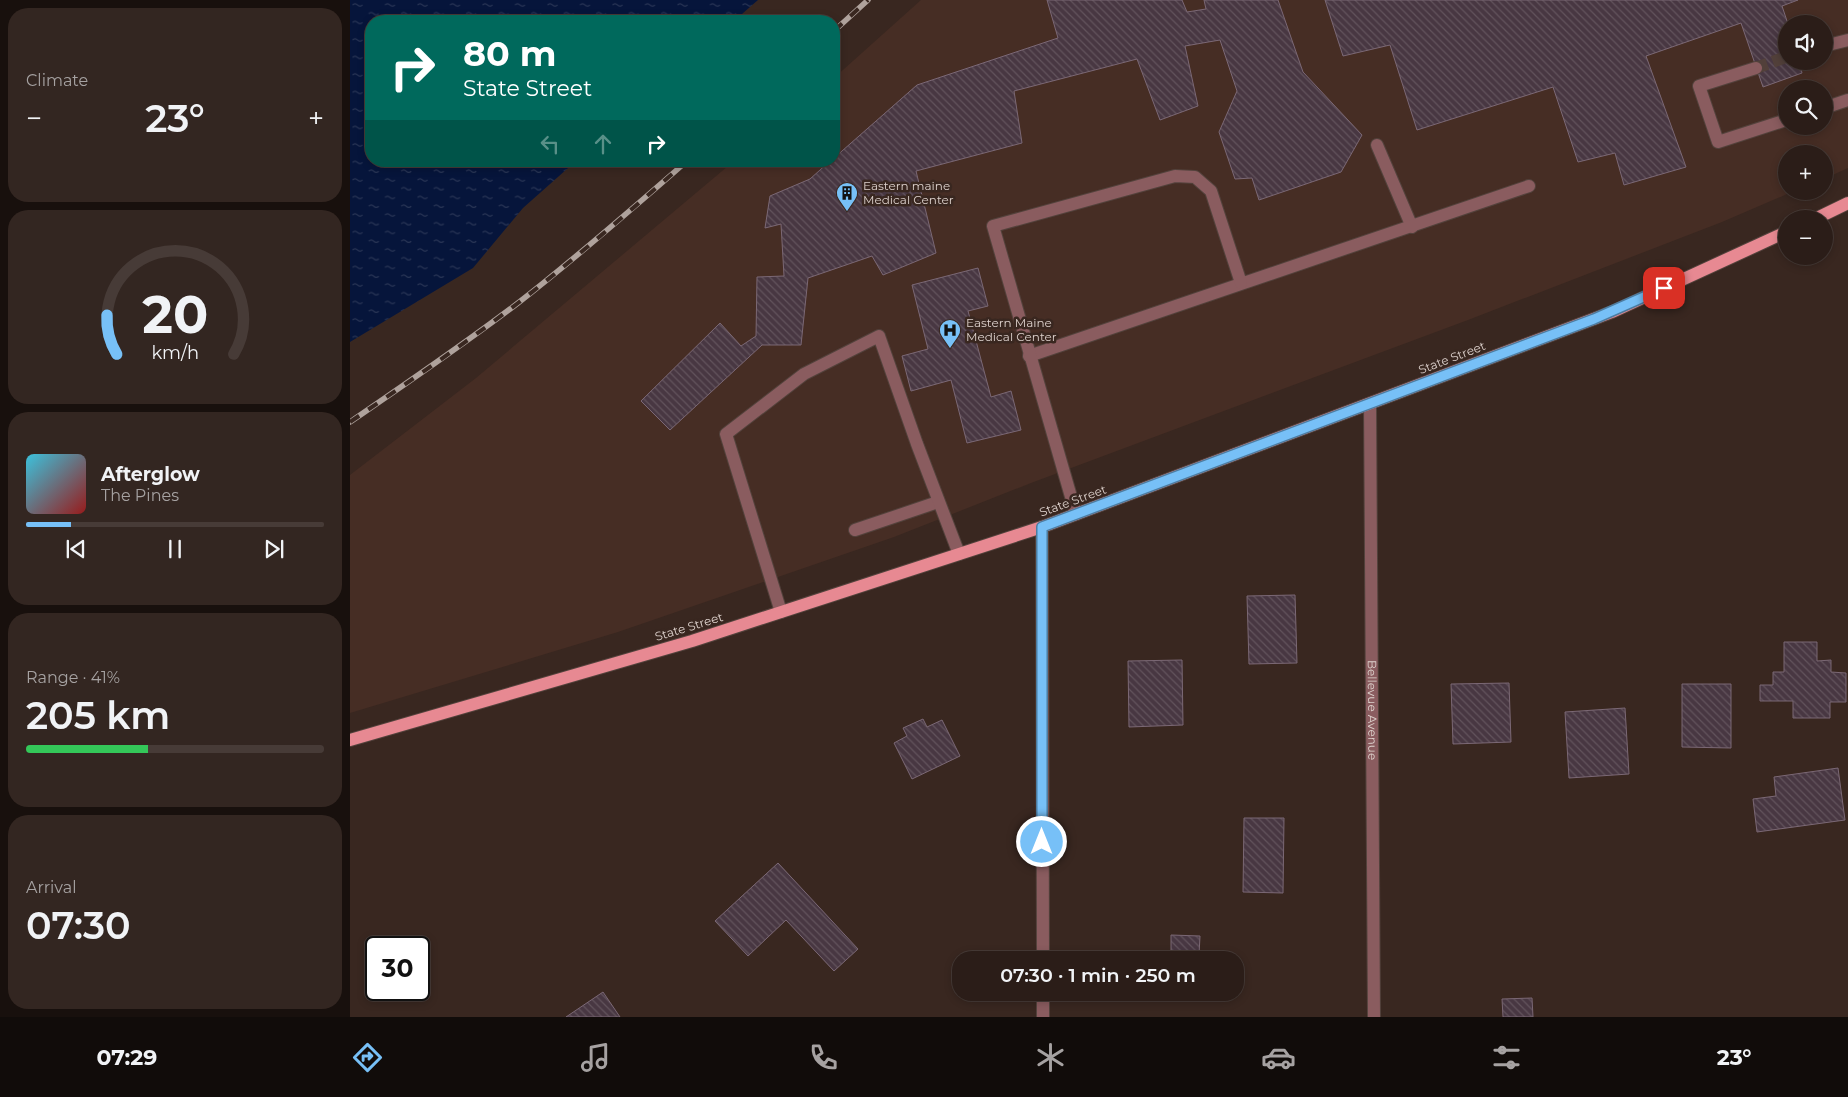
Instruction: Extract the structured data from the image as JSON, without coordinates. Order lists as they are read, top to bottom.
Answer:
{
  "streets": {
    "main road": ["State Street"],
    "street": ["Bellevue Avenue"]
  },
  "crossings": [
    ["State Street", "Bellevue Avenue"]
  ],
  "places": {
    "building": ["Eastern maine Medical Center"],
    "hospital": ["Eastern Maine Medical Center"]
  },
  "page": {
    "tile": [
      "Climate",
      ["Range · 41%", "205 km"],
      ["Arrival", "07:30"]
    ],
    "map_buttons": ["+", "−"],
    "turn": ["80 m", "State Street"],
    "heat": ["−", "23°", "+"],
    "song": ["Afterglow", "The Pines"],
    "limit": "30",
    "trip": "07:30 · 1 min · 250 m",
    "tabs": ["07:29", "23°"],
    "gauge": ["20", "km/h"]
  }
}
